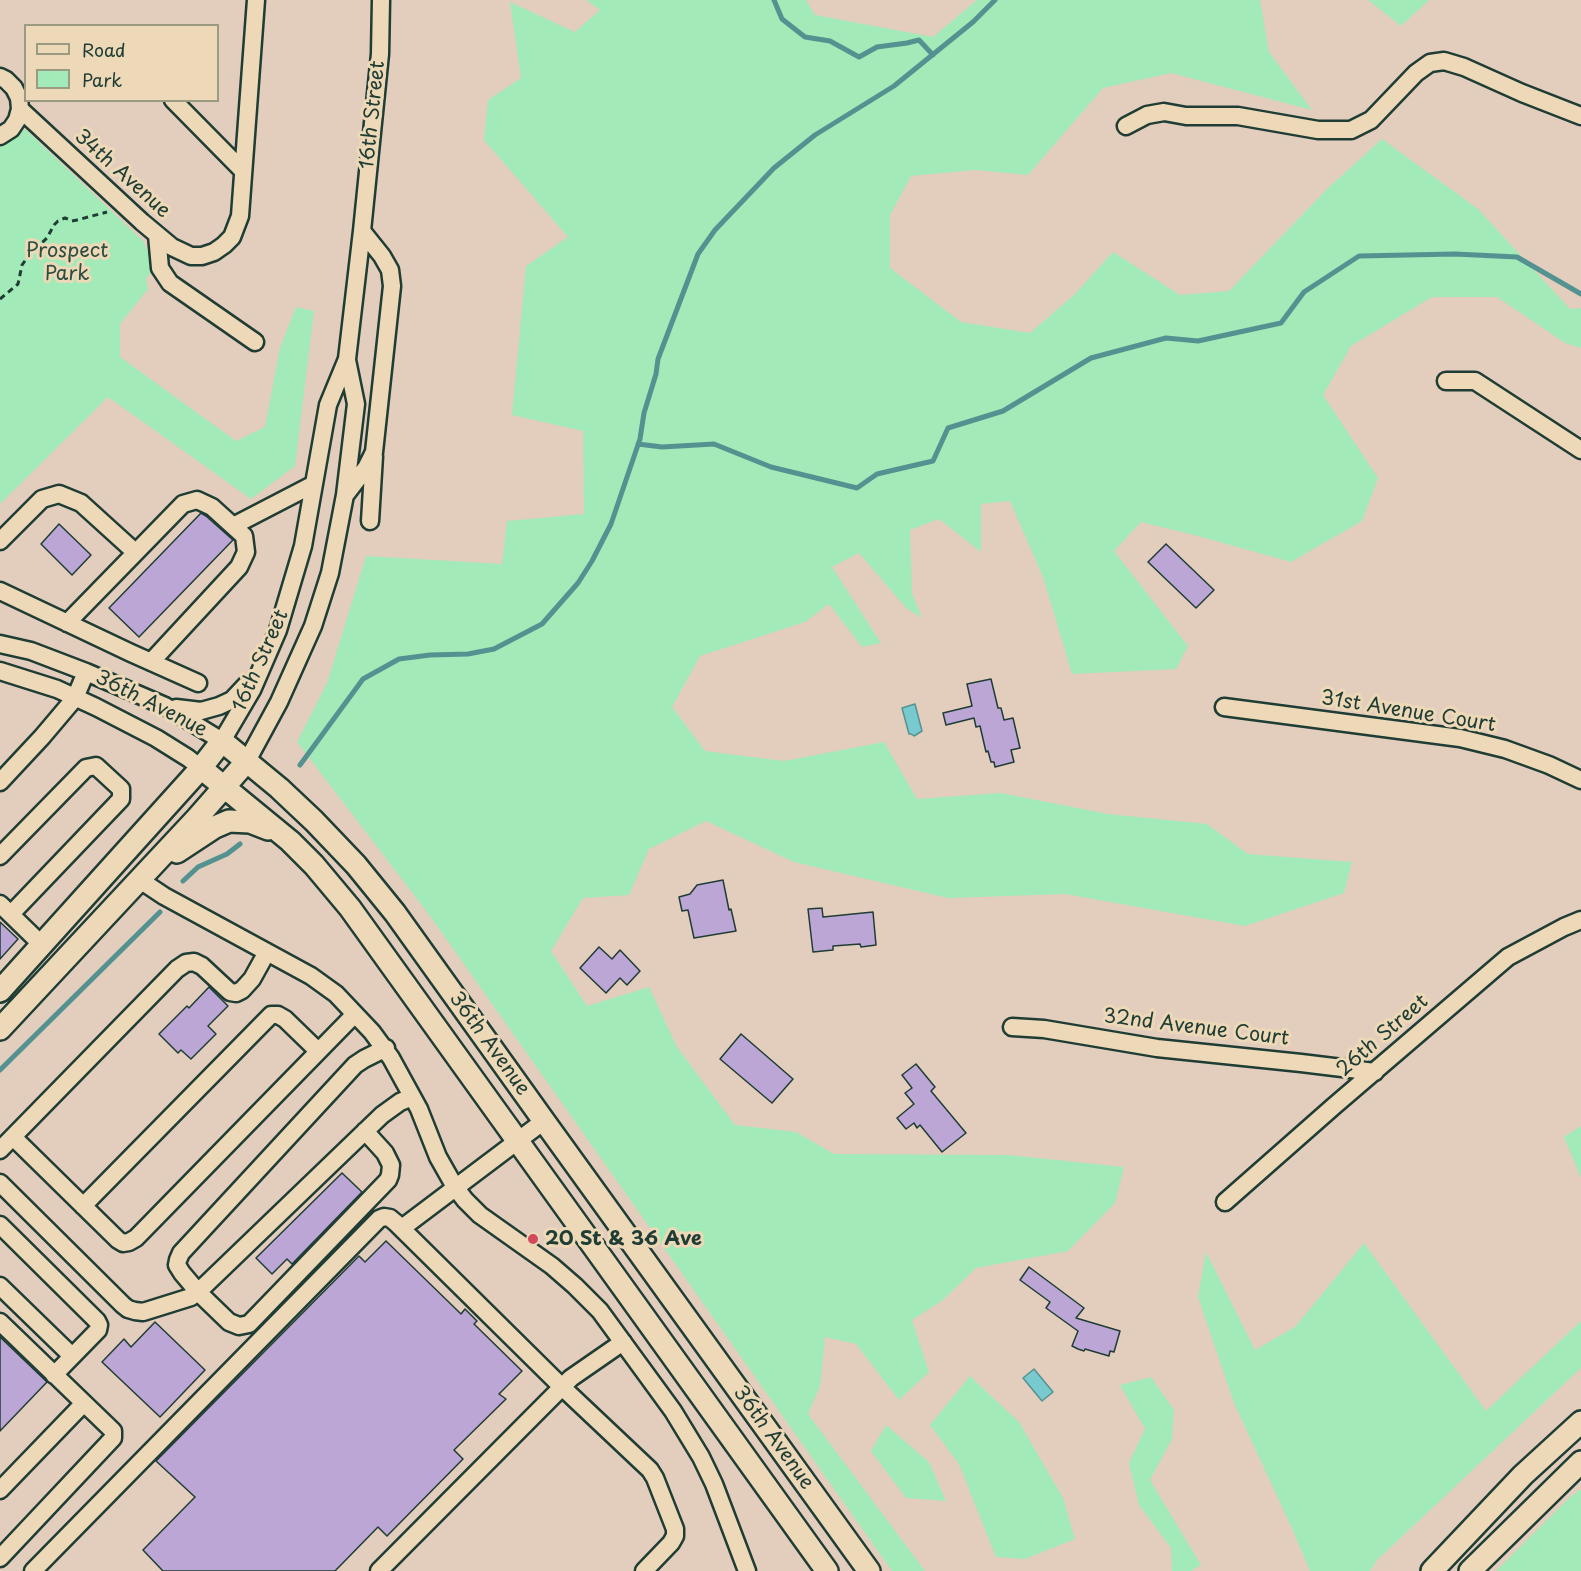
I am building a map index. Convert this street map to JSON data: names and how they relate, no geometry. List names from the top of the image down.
{
  "streets": {
    "main road": ["16th Street", "36th Avenue"],
    "street": [
      "34th Avenue",
      "31st Avenue Court",
      "32nd Avenue Court",
      "26th Street"
    ]
  },
  "crossings": [
    ["16th Street", "36th Avenue"],
    ["32nd Avenue Court", "26th Street"]
  ],
  "parks": ["Prospect Park"],
  "places": ["20 St & 36 Ave"],
  "legend": ["Road", "Park"]
}
